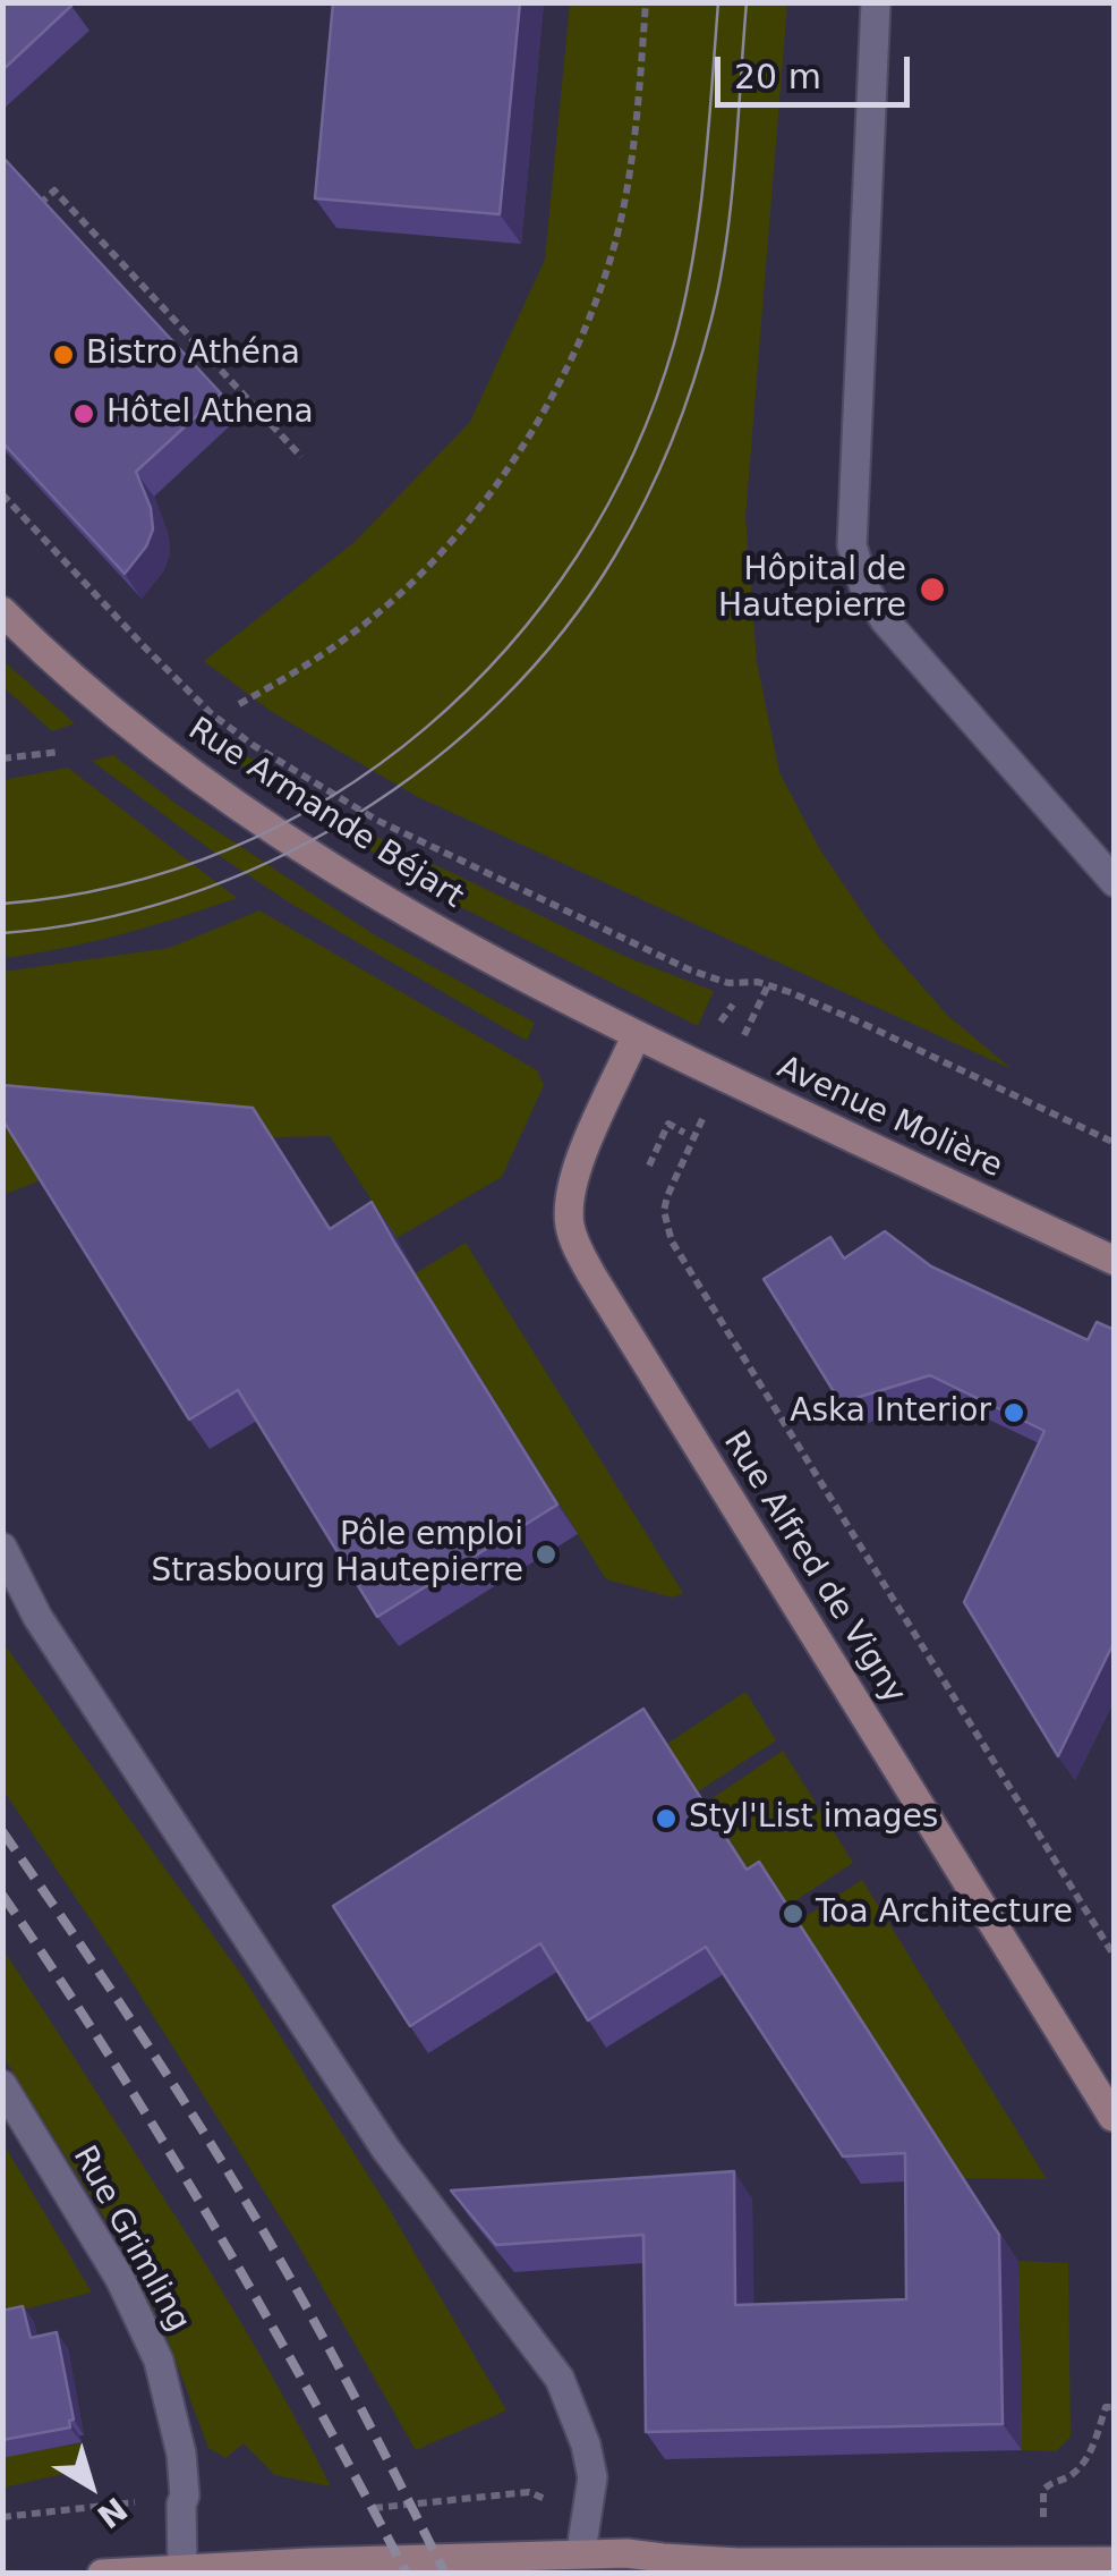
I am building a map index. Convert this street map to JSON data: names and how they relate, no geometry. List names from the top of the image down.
{
  "streets": {
    "street": [
      "Rue Armande Béjart",
      "Avenue Molière",
      "Rue Alfred de Vigny",
      "Rue Grimling"
    ]
  },
  "crossings": [
    ["Rue Armande Béjart", "Avenue Molière"],
    ["Rue Armande Béjart", "Rue Alfred de Vigny"],
    ["Avenue Molière", "Rue Alfred de Vigny"]
  ],
  "places": [
    "Bistro Athéna",
    "Hôtel Athena",
    "Hôpital de Hautepierre",
    "Aska Interior",
    "Pôle emploi Strasbourg Hautepierre",
    "Styl'List images",
    "Toa Architecture"
  ],
  "scale_bar": "20 m",
  "north": "bottom right"
}
